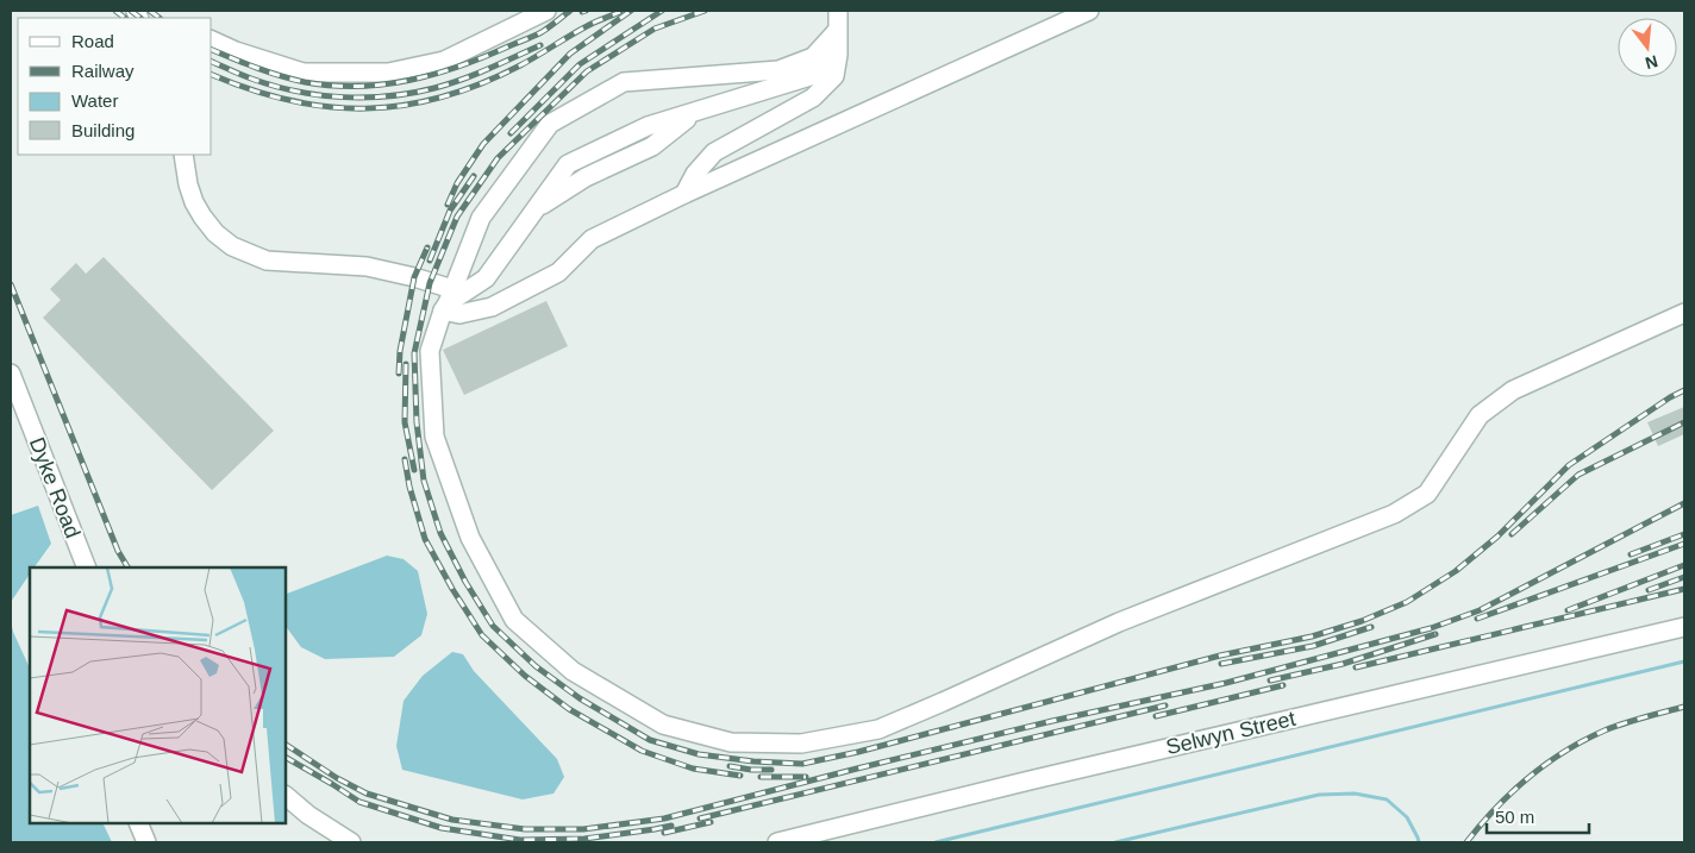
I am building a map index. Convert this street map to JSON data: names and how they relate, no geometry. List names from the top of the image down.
{
  "streets": {
    "street": ["Dyke Road", "Selwyn Street"]
  },
  "legend": [
    "Road",
    "Railway",
    "Water",
    "Building"
  ],
  "scale_bar": "50 m",
  "north": "bottom"
}
